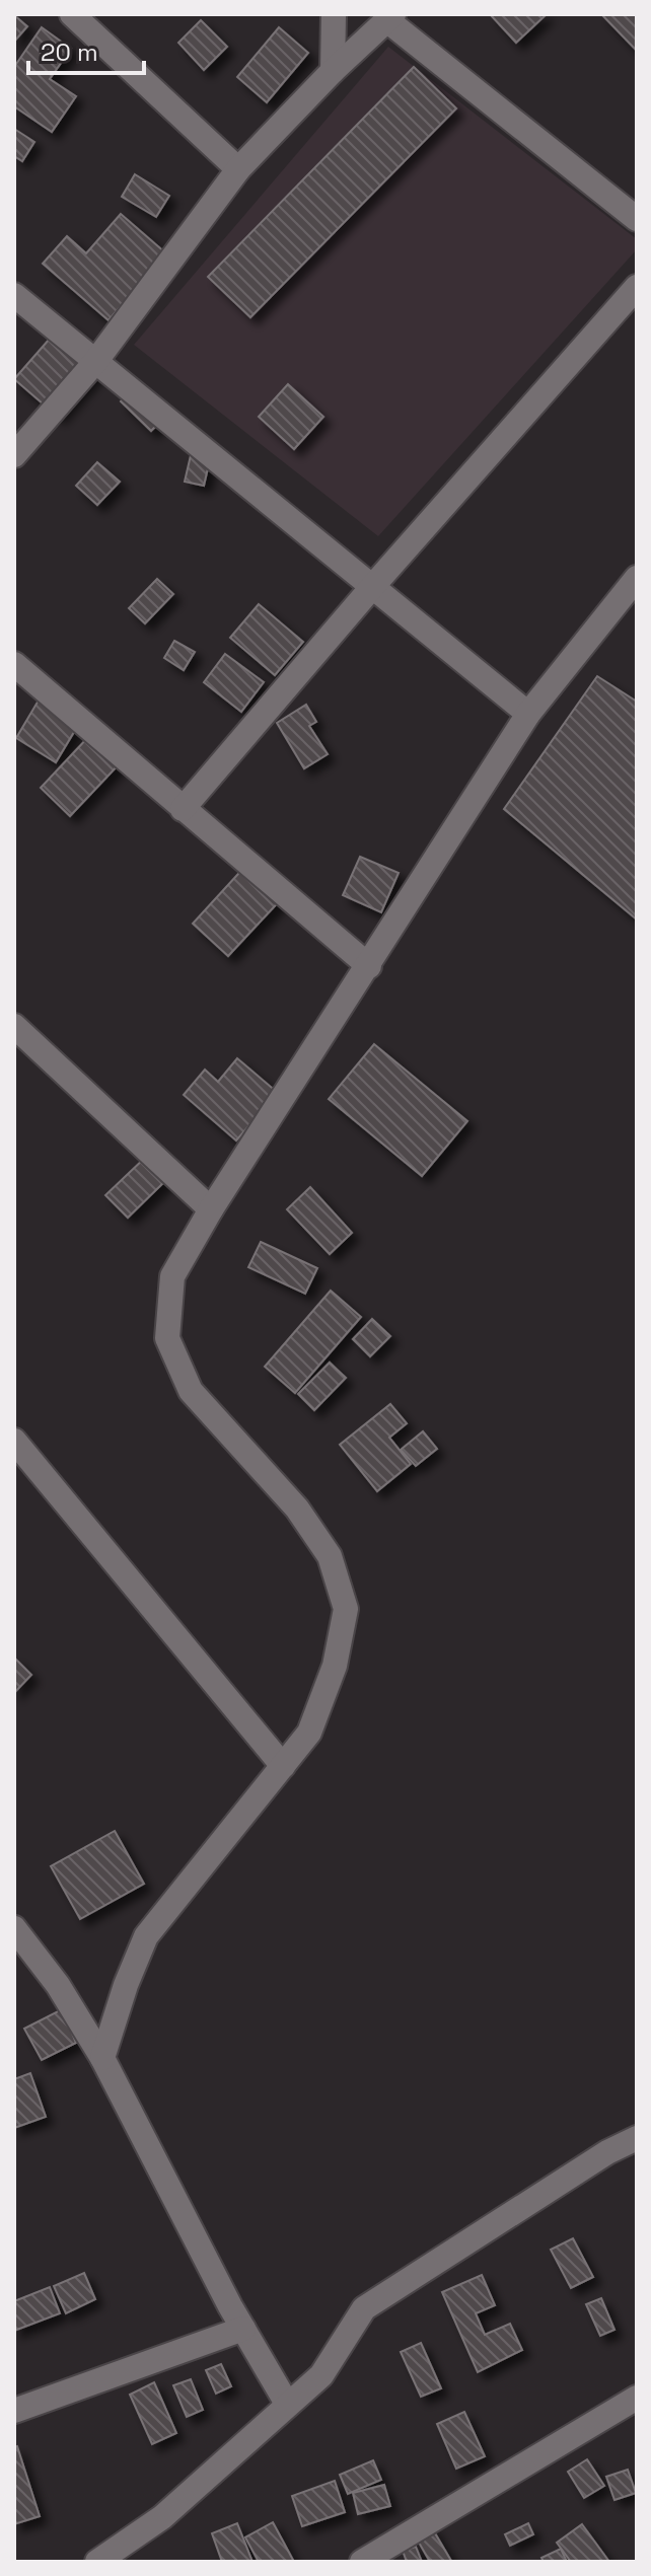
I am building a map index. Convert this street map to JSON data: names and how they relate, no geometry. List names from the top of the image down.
{
  "scale_bar": "20 m"
}
